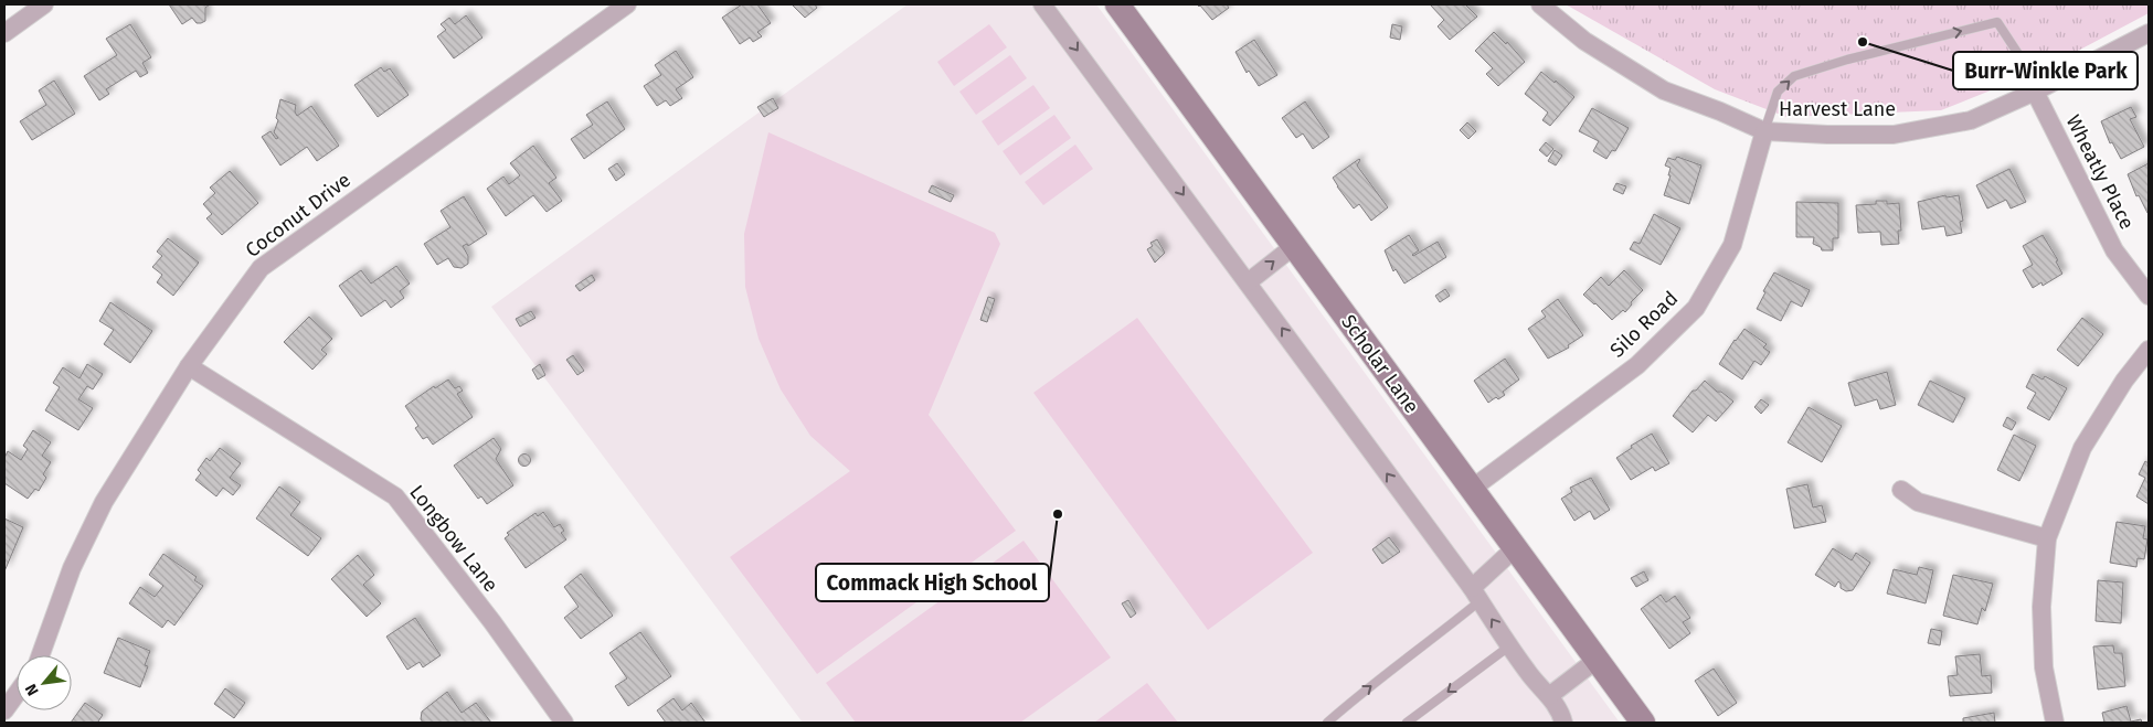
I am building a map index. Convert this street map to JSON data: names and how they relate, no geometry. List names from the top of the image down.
{
  "streets": {
    "street": [
      "Harvest Lane",
      "Wheatly Place",
      "Coconut Drive",
      "Silo Road",
      "Scholar Lane",
      "Longbow Lane"
    ]
  },
  "crossings": [
    ["Harvest Lane", "Wheatly Place"],
    ["Harvest Lane", "Silo Road"],
    ["Coconut Drive", "Longbow Lane"],
    ["Silo Road", "Scholar Lane"]
  ],
  "places": ["Burr-Winkle Park", "Commack High School"],
  "north": "bottom left"
}
